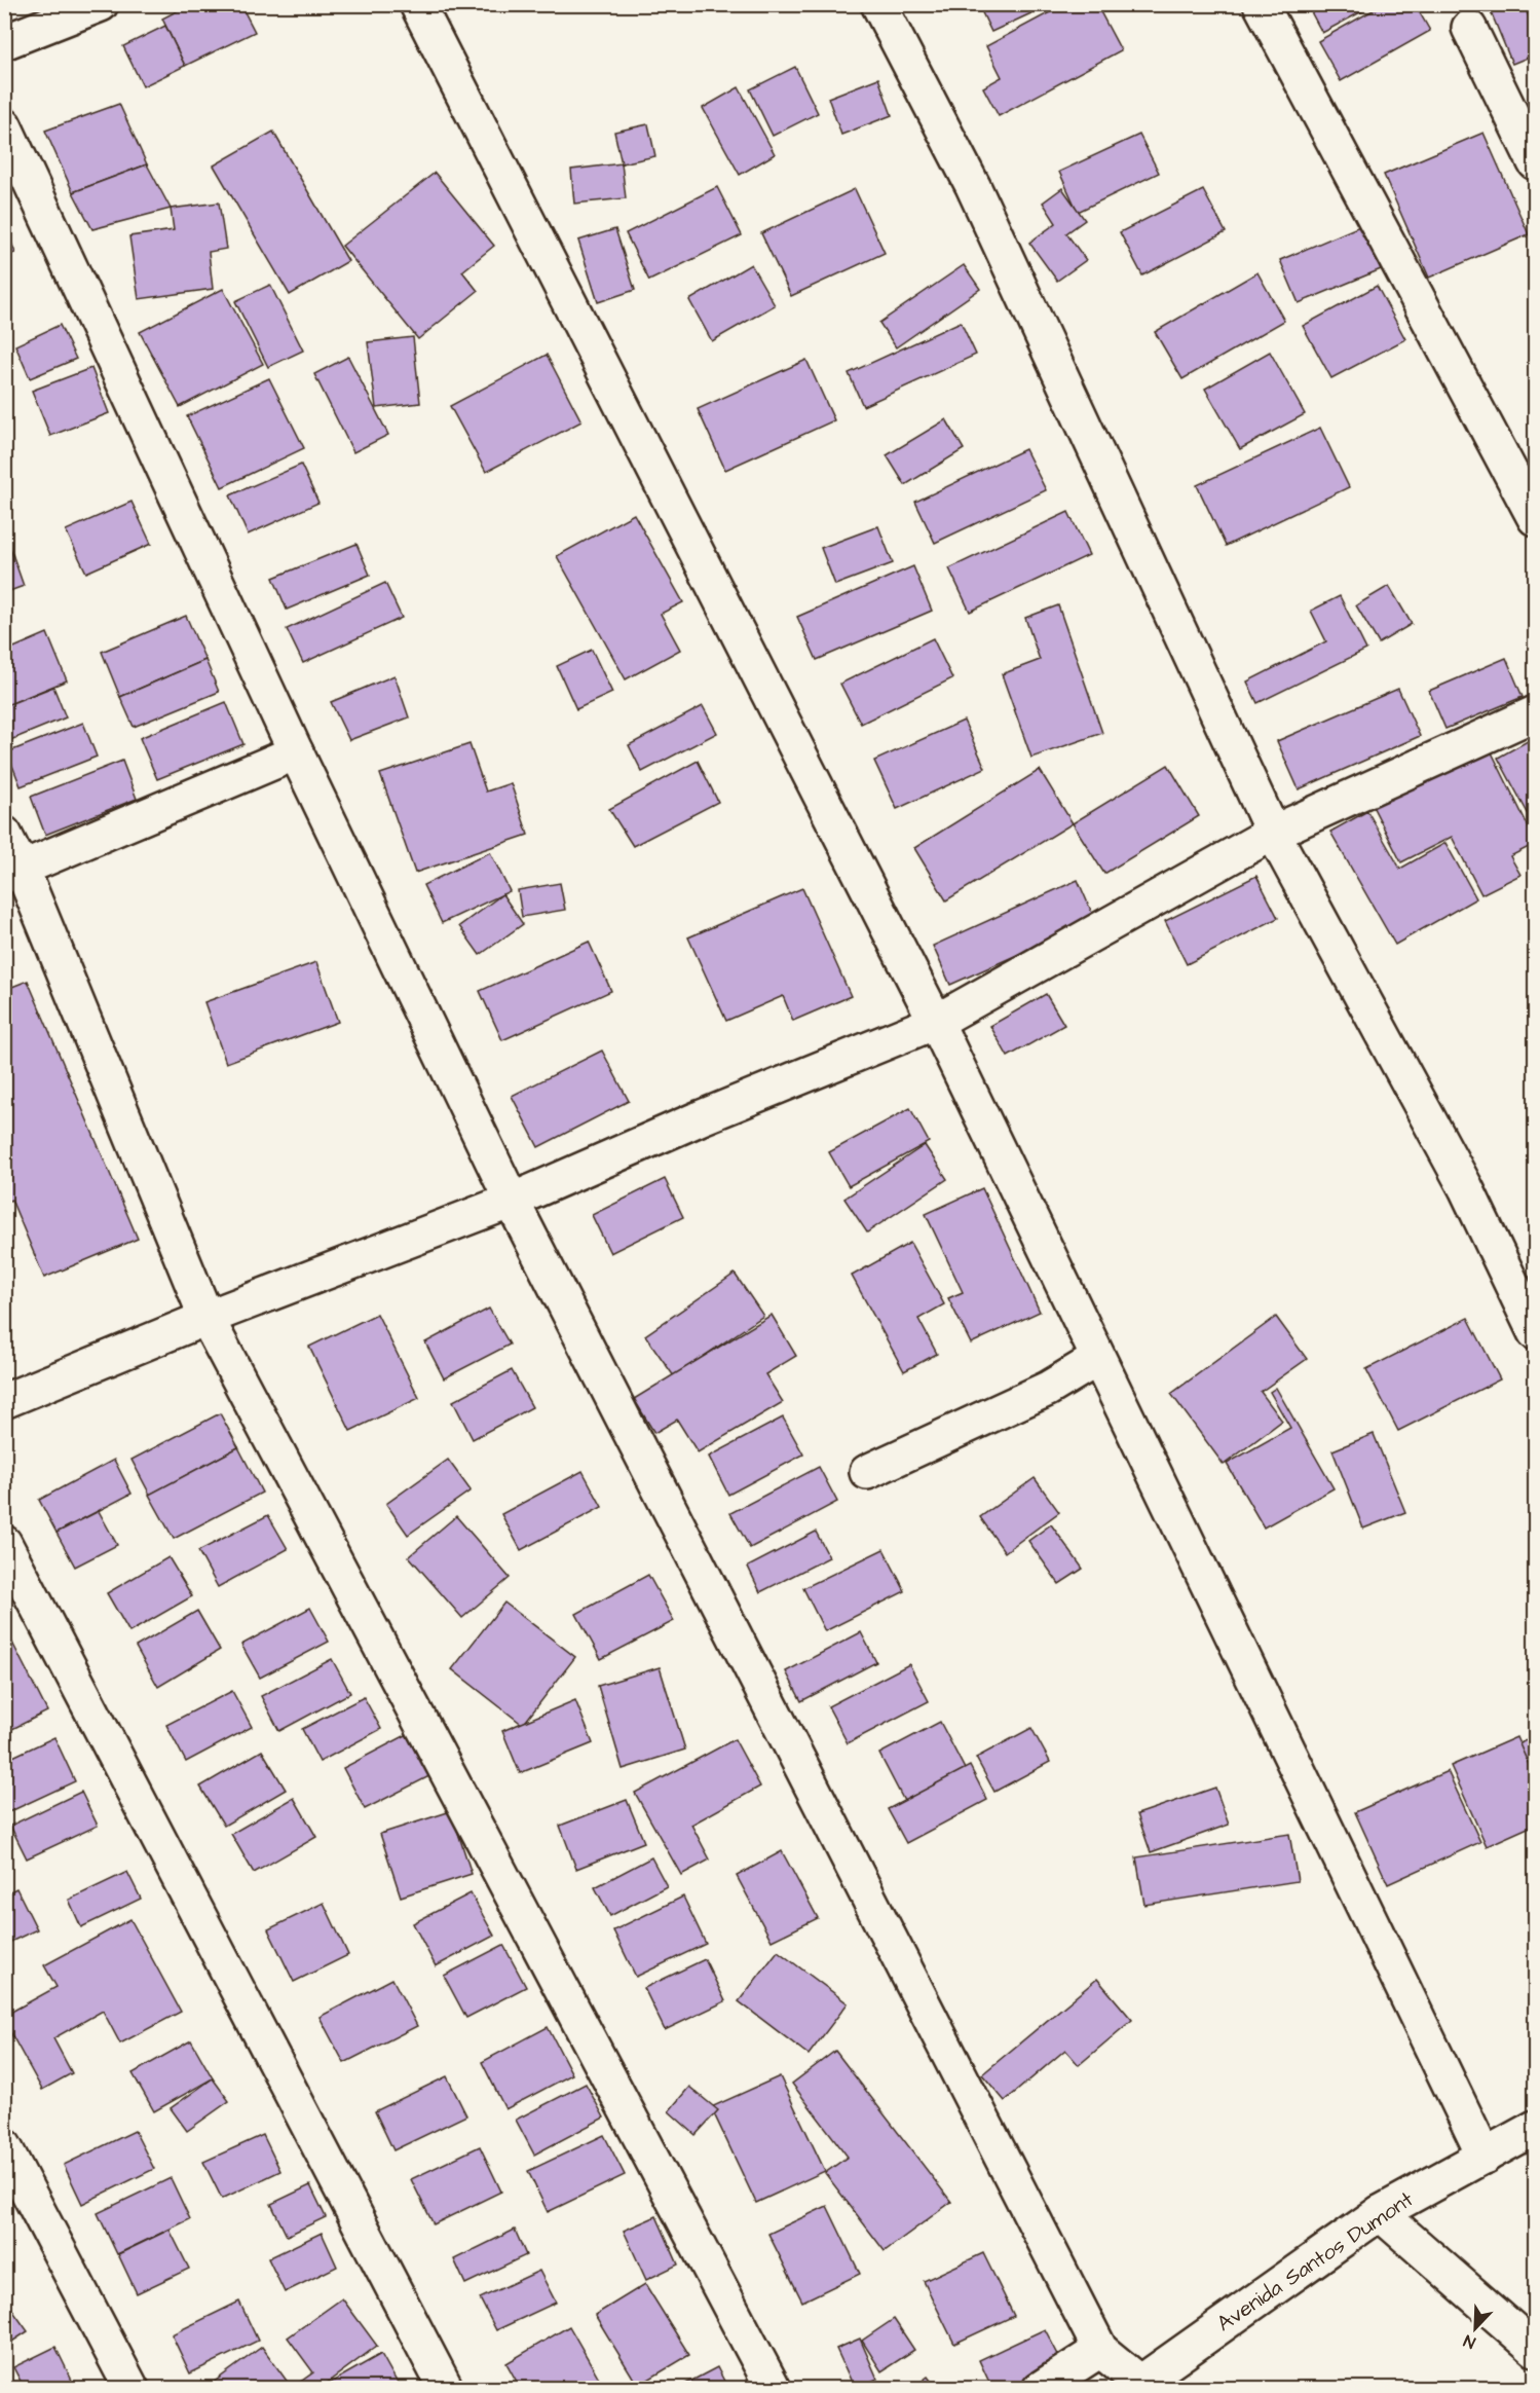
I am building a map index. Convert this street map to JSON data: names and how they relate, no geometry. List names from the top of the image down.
{
  "streets": {
    "street": ["Avenida Santos Dumont"]
  },
  "north": "bottom left"
}
